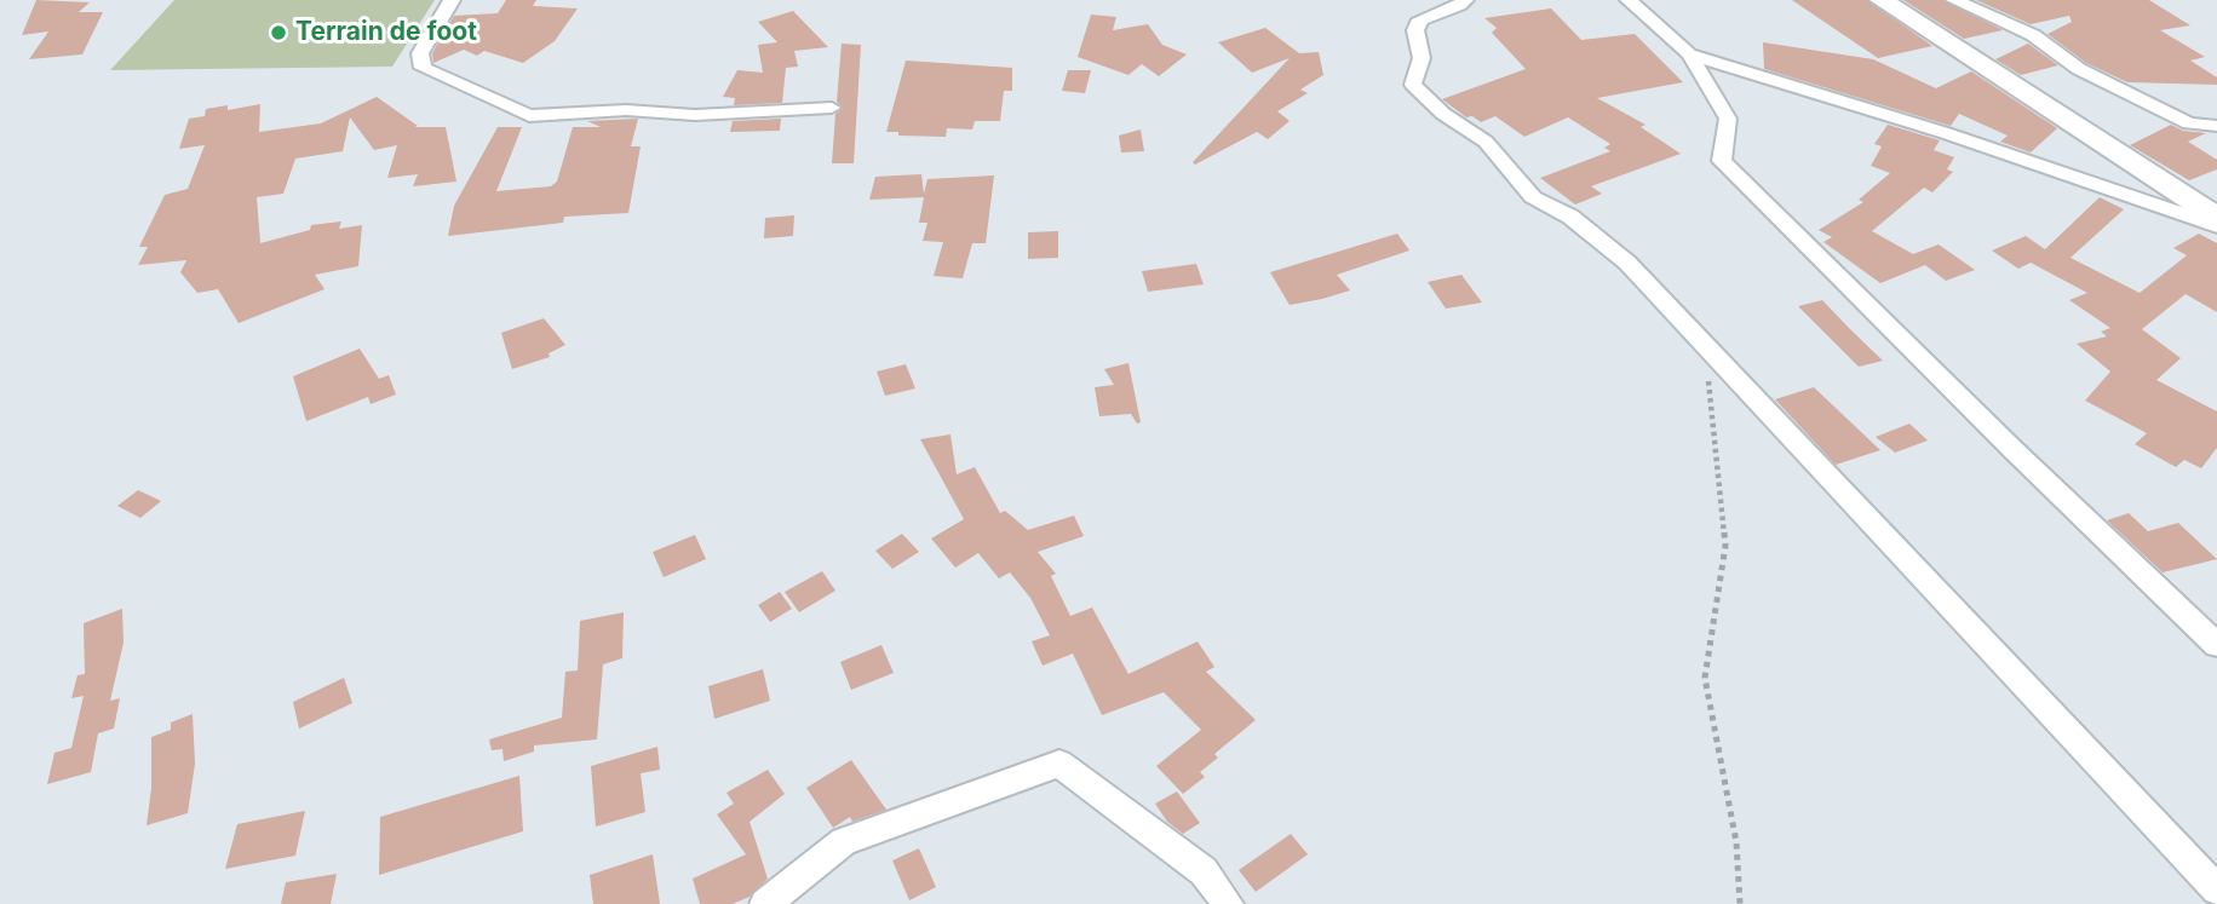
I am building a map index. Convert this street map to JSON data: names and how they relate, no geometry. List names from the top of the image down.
{
  "places": ["Terrain de foot"]
}
